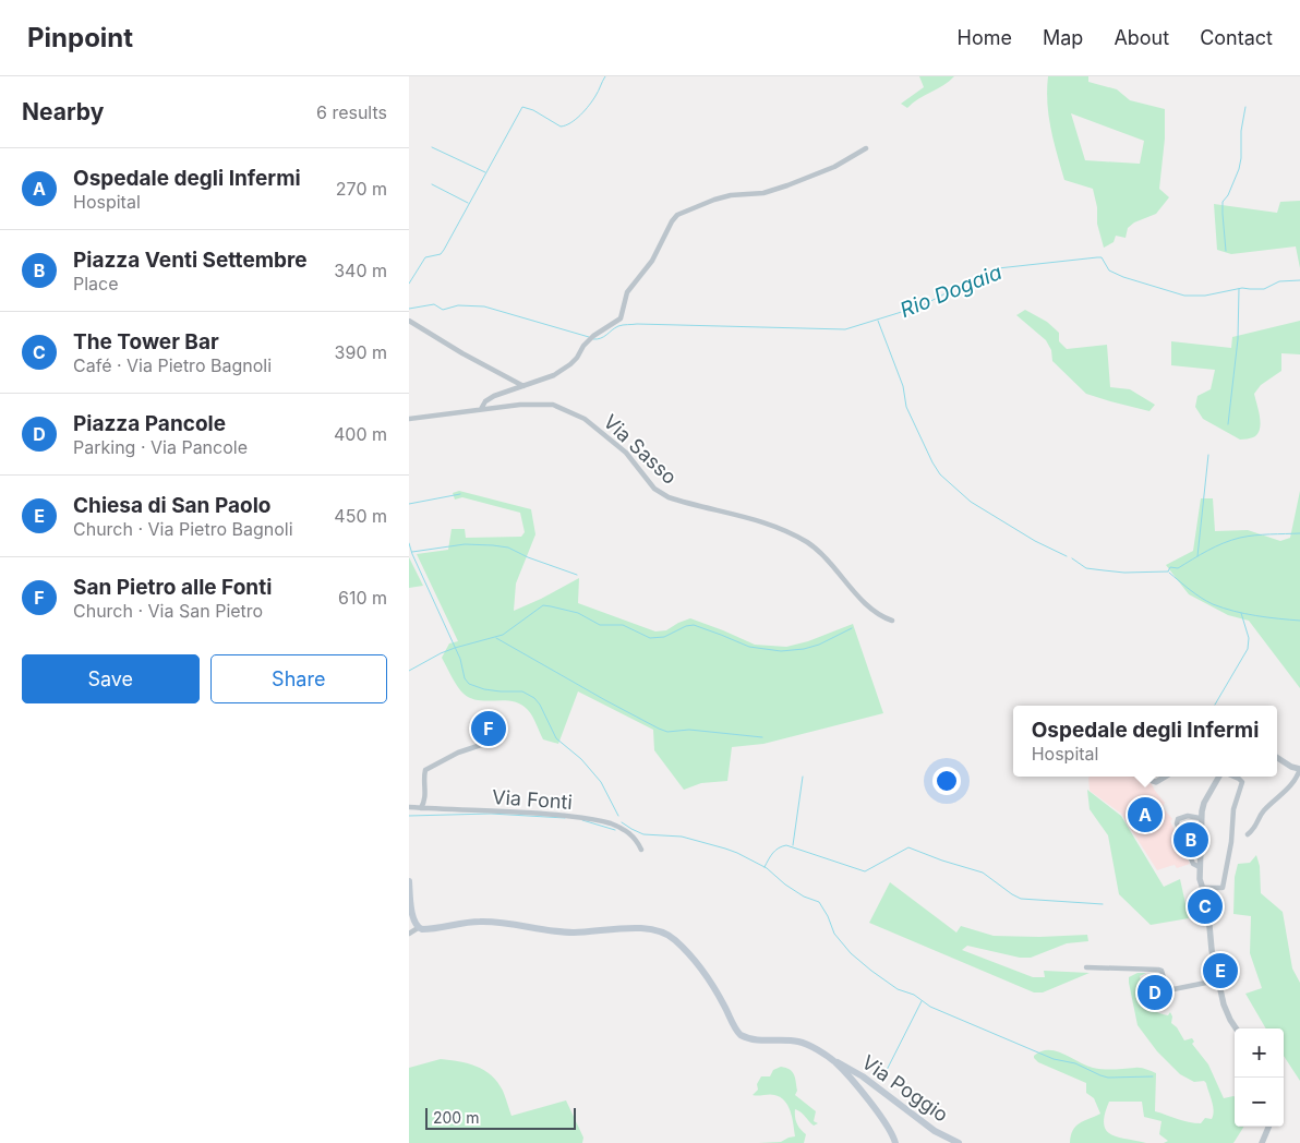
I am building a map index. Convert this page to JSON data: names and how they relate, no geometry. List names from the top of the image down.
{
  "streets": {
    "main road": ["Via Poggio"],
    "street": ["Via Sasso", "Via Fonti"]
  },
  "water": ["Rio Dogaia"],
  "scale_bar": "200 m",
  "page": {
    "header": "Pinpoint",
    "nav": [
      "Home",
      "Map",
      "About",
      "Contact"
    ],
    "heading": ["Nearby", "6 results"],
    "list": [
      {
        "mark": "A",
        "name": "Ospedale degli Infermi",
        "note": "Hospital",
        "value": "270 m"
      },
      {
        "mark": "B",
        "name": "Piazza Venti Settembre",
        "note": "Place",
        "value": "340 m"
      },
      {
        "mark": "C",
        "name": "The Tower Bar",
        "note": "Café · Via Pietro Bagnoli",
        "value": "390 m"
      },
      {
        "mark": "D",
        "name": "Piazza Pancole",
        "note": "Parking · Via Pancole",
        "value": "400 m"
      },
      {
        "mark": "E",
        "name": "Chiesa di San Paolo",
        "note": "Church · Via Pietro Bagnoli",
        "value": "450 m"
      },
      {
        "mark": "F",
        "name": "San Pietro alle Fonti",
        "note": "Church · Via San Pietro",
        "value": "610 m"
      }
    ],
    "buttons": ["Save", "Share"],
    "popup": ["Ospedale degli Infermi", "Hospital"],
    "pins": [
      "F",
      "A",
      "B",
      "C",
      "E",
      "D"
    ],
    "map_buttons": ["+", "−"],
    "scale": "200 m"
  }
}
